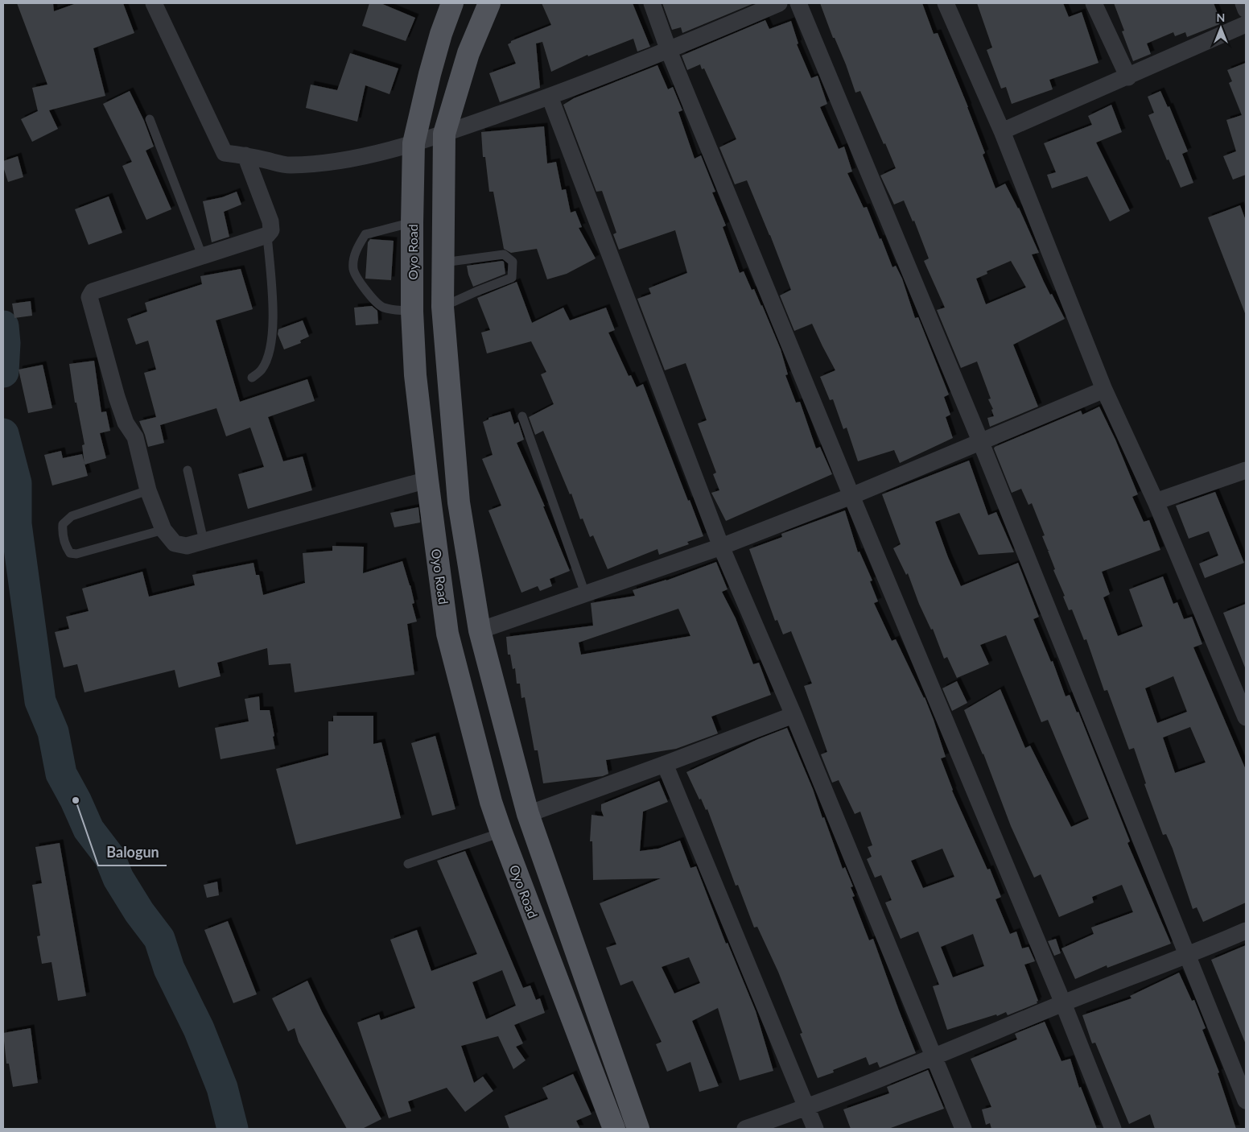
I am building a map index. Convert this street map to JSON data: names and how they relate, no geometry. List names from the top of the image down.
{
  "streets": {
    "main road": ["Oyo Road"]
  },
  "places": ["Balogun"],
  "north": "top"
}
